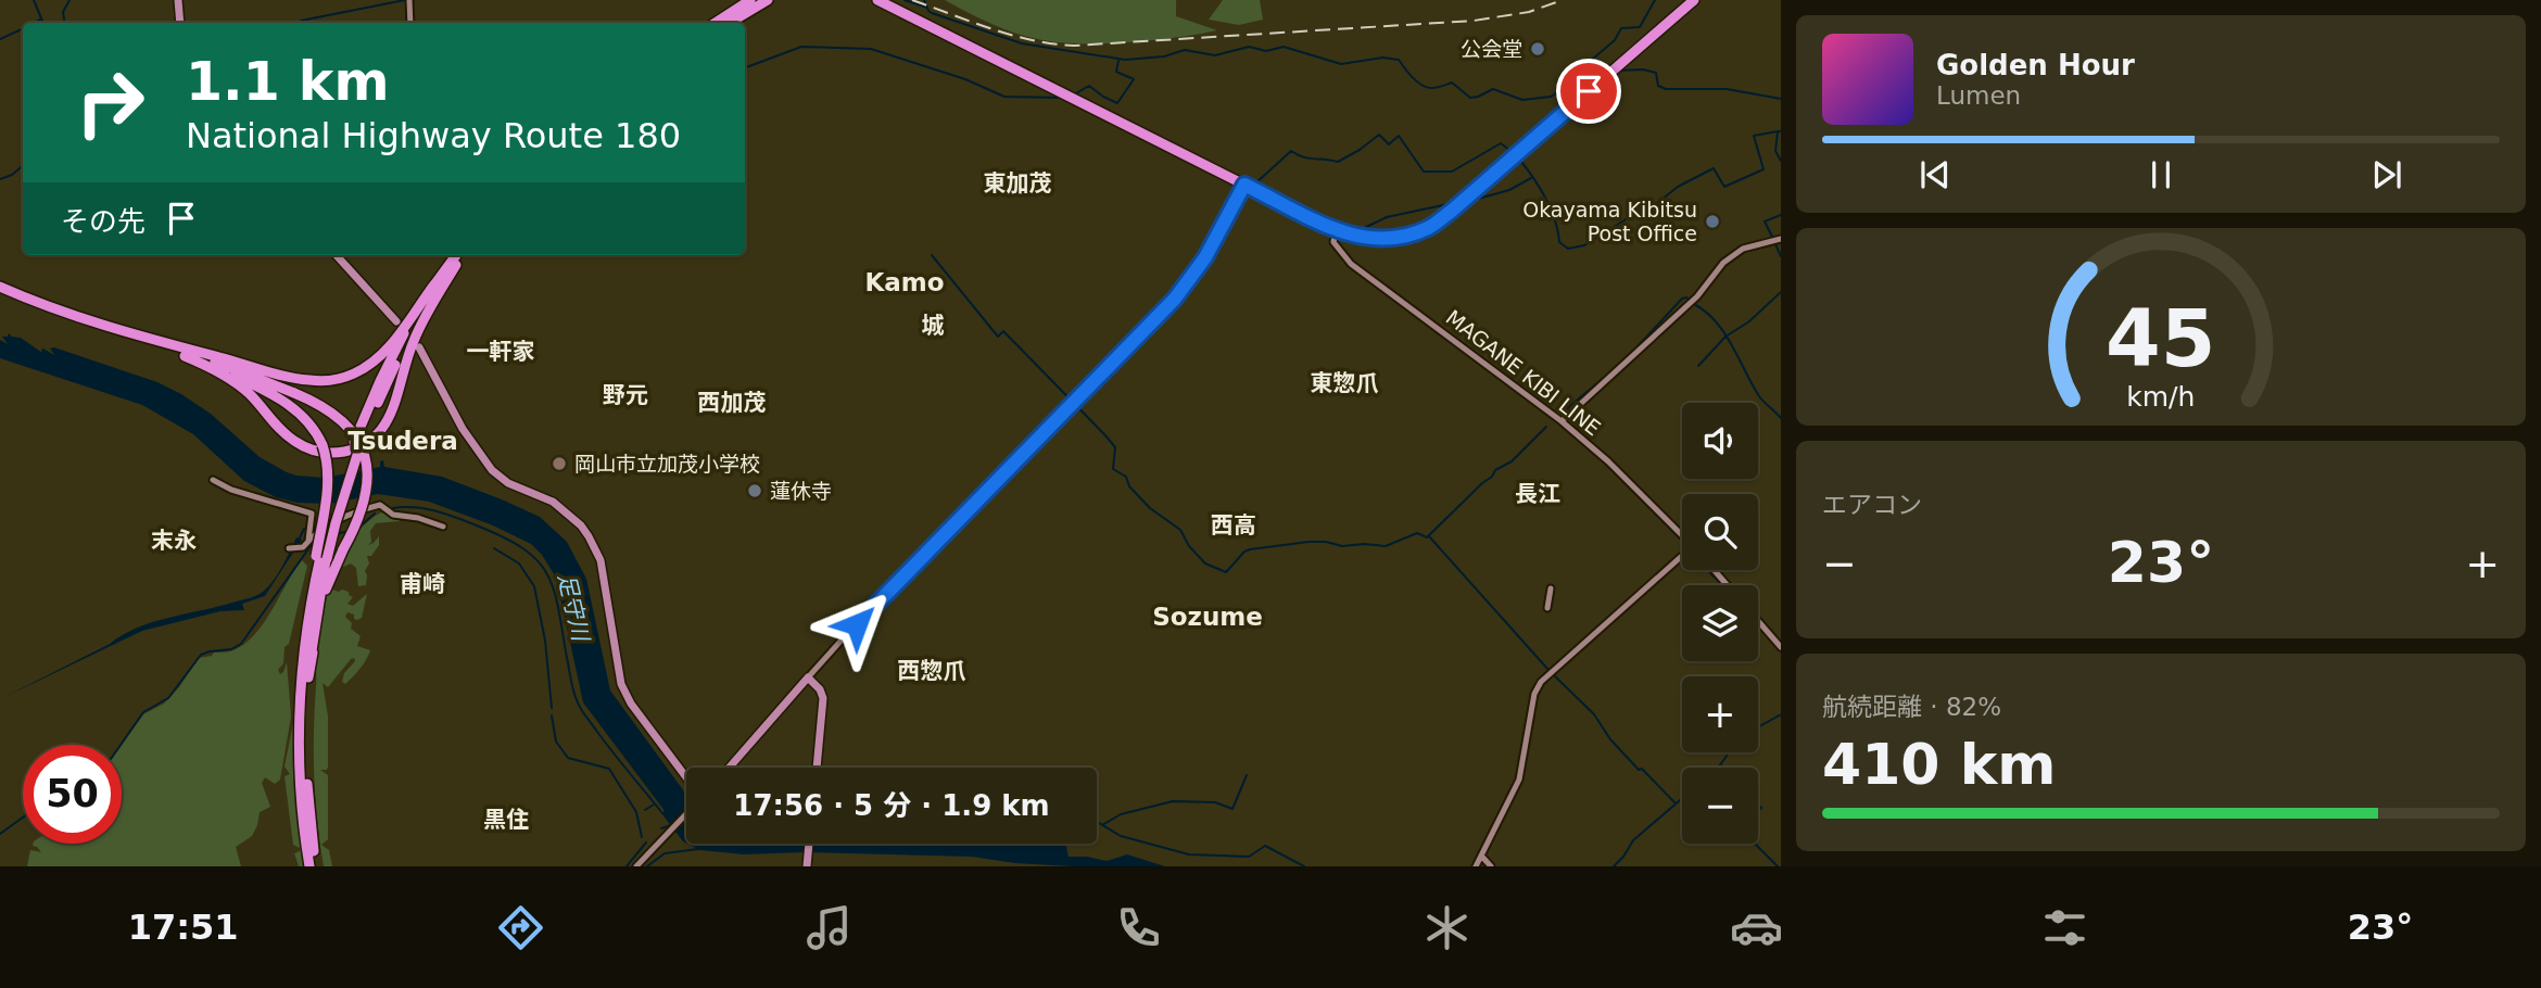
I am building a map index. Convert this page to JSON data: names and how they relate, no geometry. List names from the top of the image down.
{
  "streets": {
    "main road": ["MAGANE KIBI LINE"]
  },
  "districts": [
    "東加茂",
    "Kamo",
    "城",
    "一軒家",
    "東惣爪",
    "野元",
    "西加茂",
    "Tsudera",
    "長江",
    "西高",
    "末永",
    "甫崎",
    "Sozume",
    "西惣爪",
    "黒住"
  ],
  "water": ["足守川"],
  "places": [
    "公会堂",
    "Okayama Kibitsu Post Office",
    "岡山市立加茂小学校",
    "蓮休寺"
  ],
  "page": {
    "turn": ["1.1 km", "National Highway Route 180"],
    "song": ["Golden Hour", "Lumen"],
    "then": "その先",
    "map_buttons": ["+", "−"],
    "tile": [
      "エアコン",
      ["航続距離 · 82%", "410 km"]
    ],
    "heat": ["−", "23°", "+"],
    "limit": "50",
    "trip": "17:56 · 5 分 · 1.9 km",
    "tabs": ["17:51", "23°"],
    "gauge": ["45", "km/h"]
  }
}
